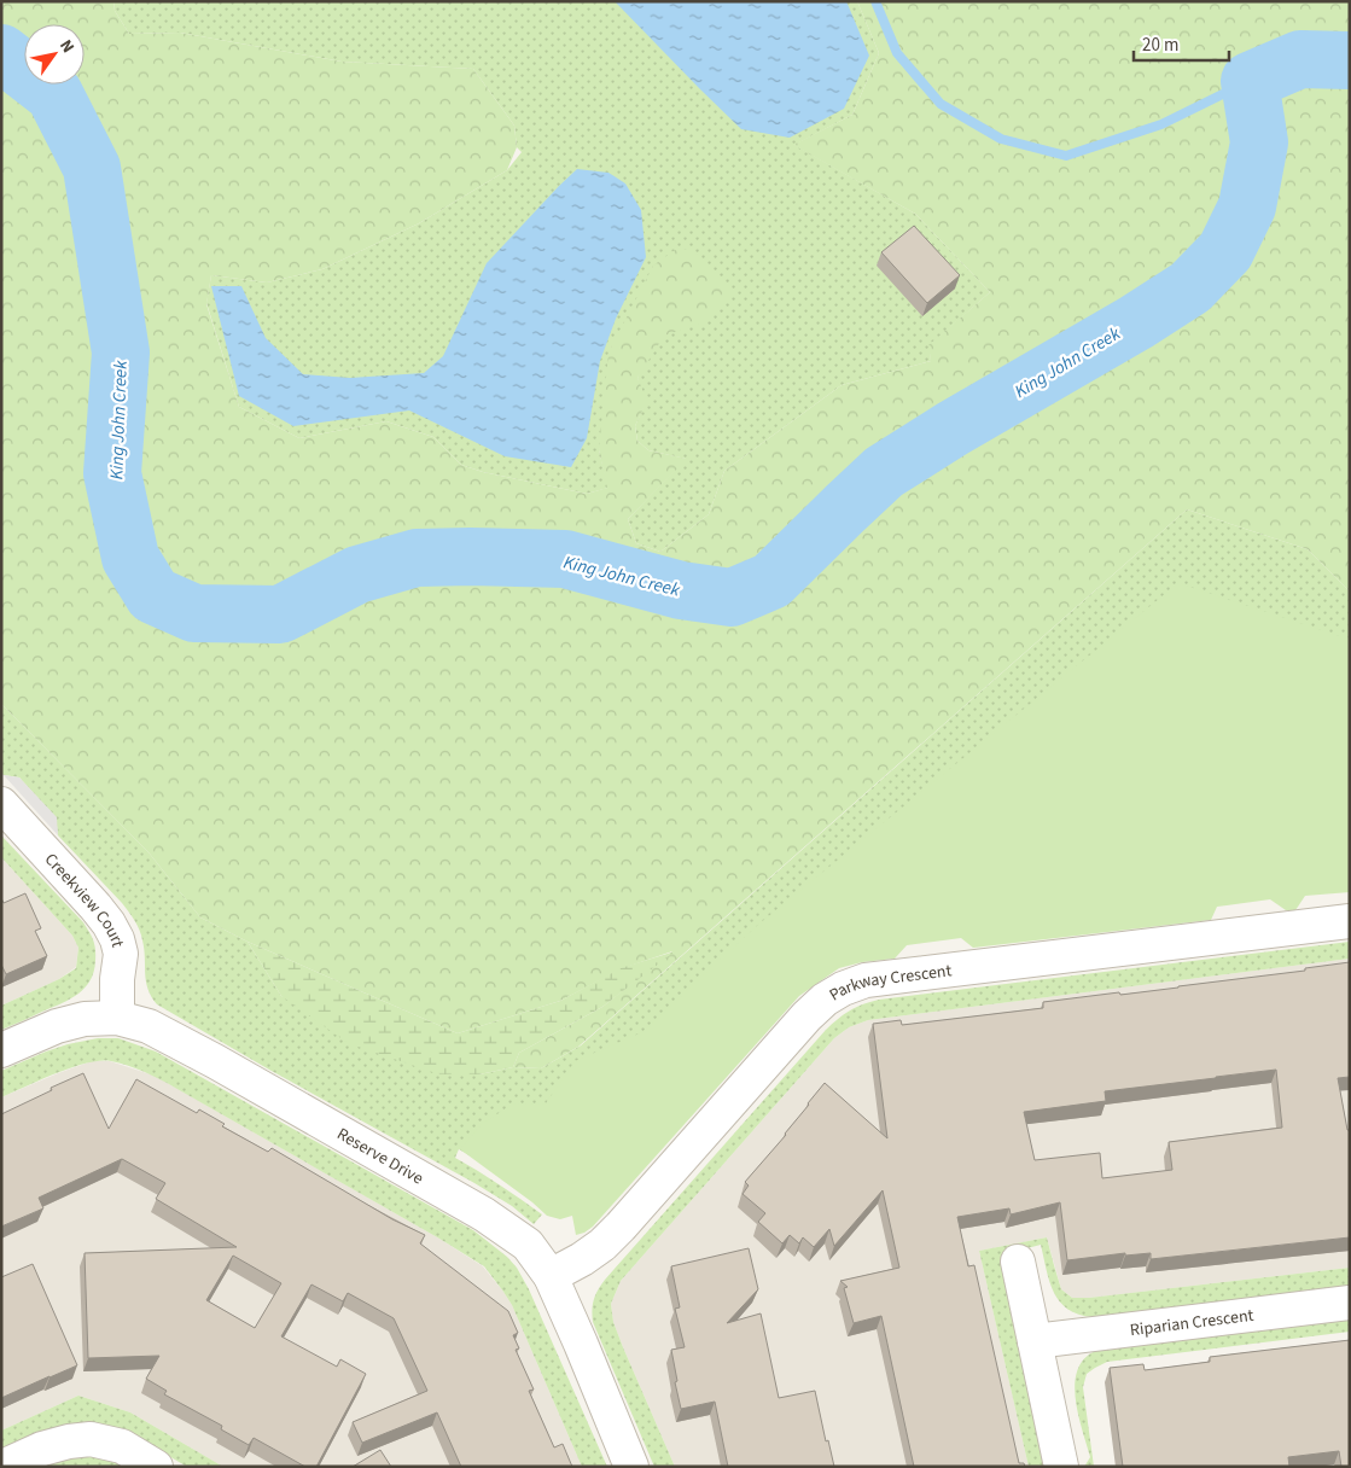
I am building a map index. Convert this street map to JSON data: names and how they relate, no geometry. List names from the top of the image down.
{
  "streets": {
    "street": [
      "Creekview Court",
      "Parkway Crescent",
      "Reserve Drive",
      "Riparian Crescent"
    ]
  },
  "crossings": [
    ["Creekview Court", "Reserve Drive"],
    ["Parkway Crescent", "Reserve Drive"]
  ],
  "water": ["King John Creek"],
  "scale_bar": "20 m",
  "north": "top right"
}
